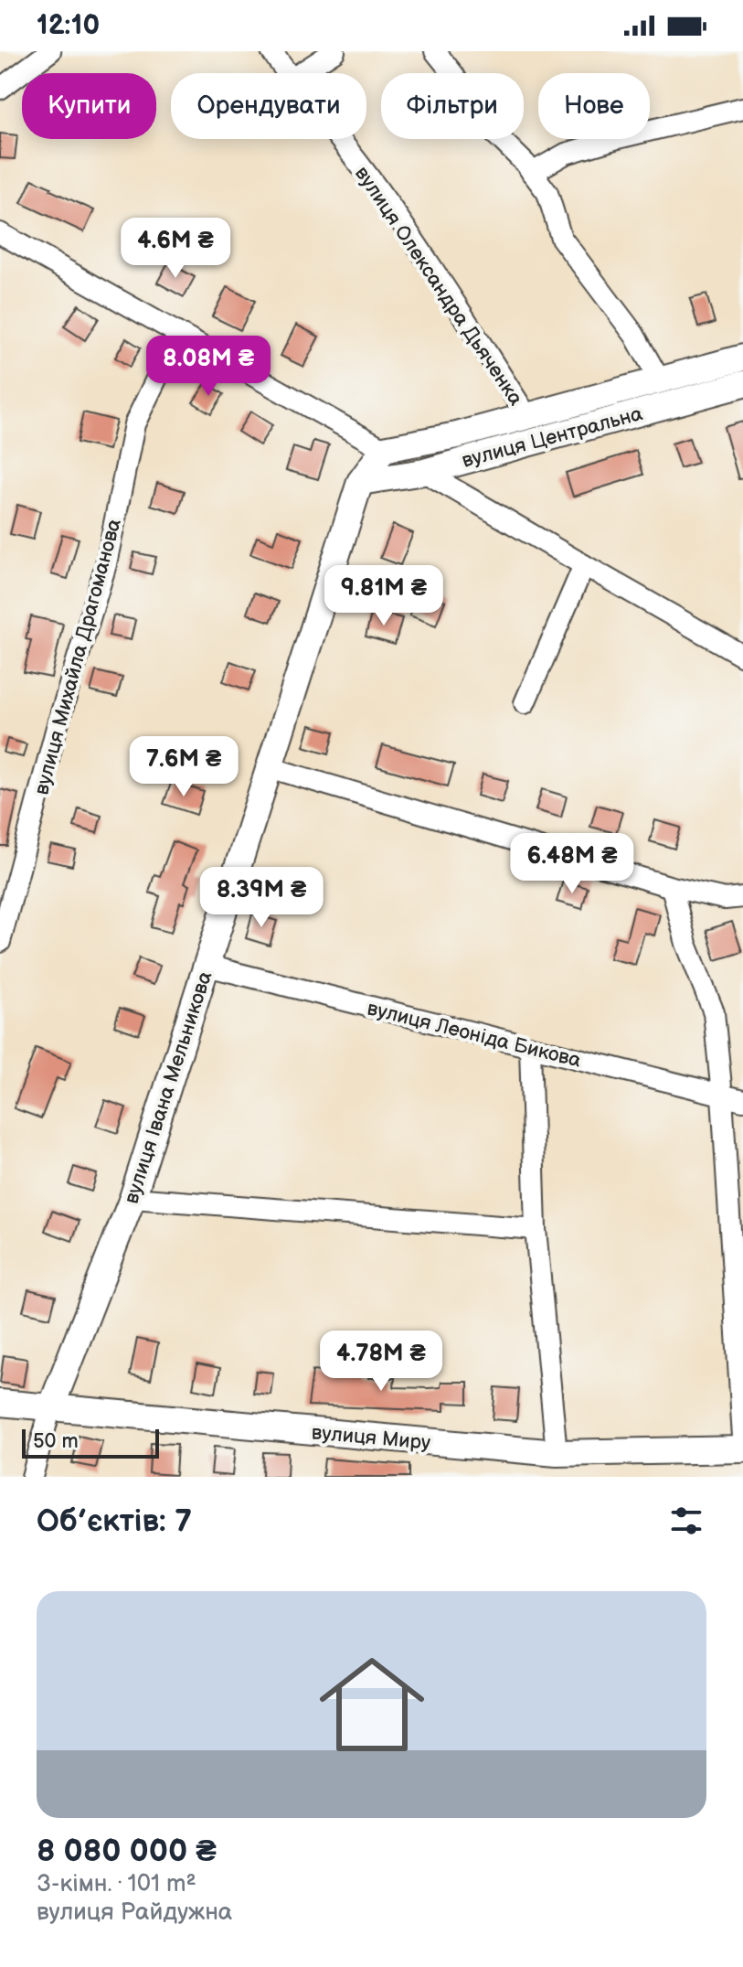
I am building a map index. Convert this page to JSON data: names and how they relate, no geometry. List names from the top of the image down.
{
  "streets": {
    "street": [
      "вулиця Олександра Дьяченка",
      "вулиця Центральна",
      "вулиця Михайла Драгоманова",
      "вулиця Леоніда Бикова",
      "вулиця Івана Мельникова",
      "вулиця Миру"
    ]
  },
  "crossings": [
    ["вулиця Олександра Дьяченка", "вулиця Центральна"],
    ["вулиця Центральна", "вулиця Івана Мельникова"],
    ["вулиця Леоніда Бикова", "вулиця Івана Мельникова"],
    ["вулиця Івана Мельникова", "вулиця Миру"]
  ],
  "scale_bar": "50 m",
  "page": {
    "status": "12:10",
    "chip": [
      "Купити",
      "Орендувати",
      "Фільтри",
      "Нове"
    ],
    "price": [
      "4.6M ₴",
      "8.08M ₴",
      "9.81M ₴",
      "7.6M ₴",
      "6.48M ₴",
      "8.39M ₴",
      "4.78M ₴"
    ],
    "scale": "50 m",
    "heading": "Об’єктів: 7",
    "list": [
      {
        "name": "8 080 000 ₴",
        "note": "3-кімн. · 101 m² · вулиця Райдужна"
      }
    ]
  }
}
